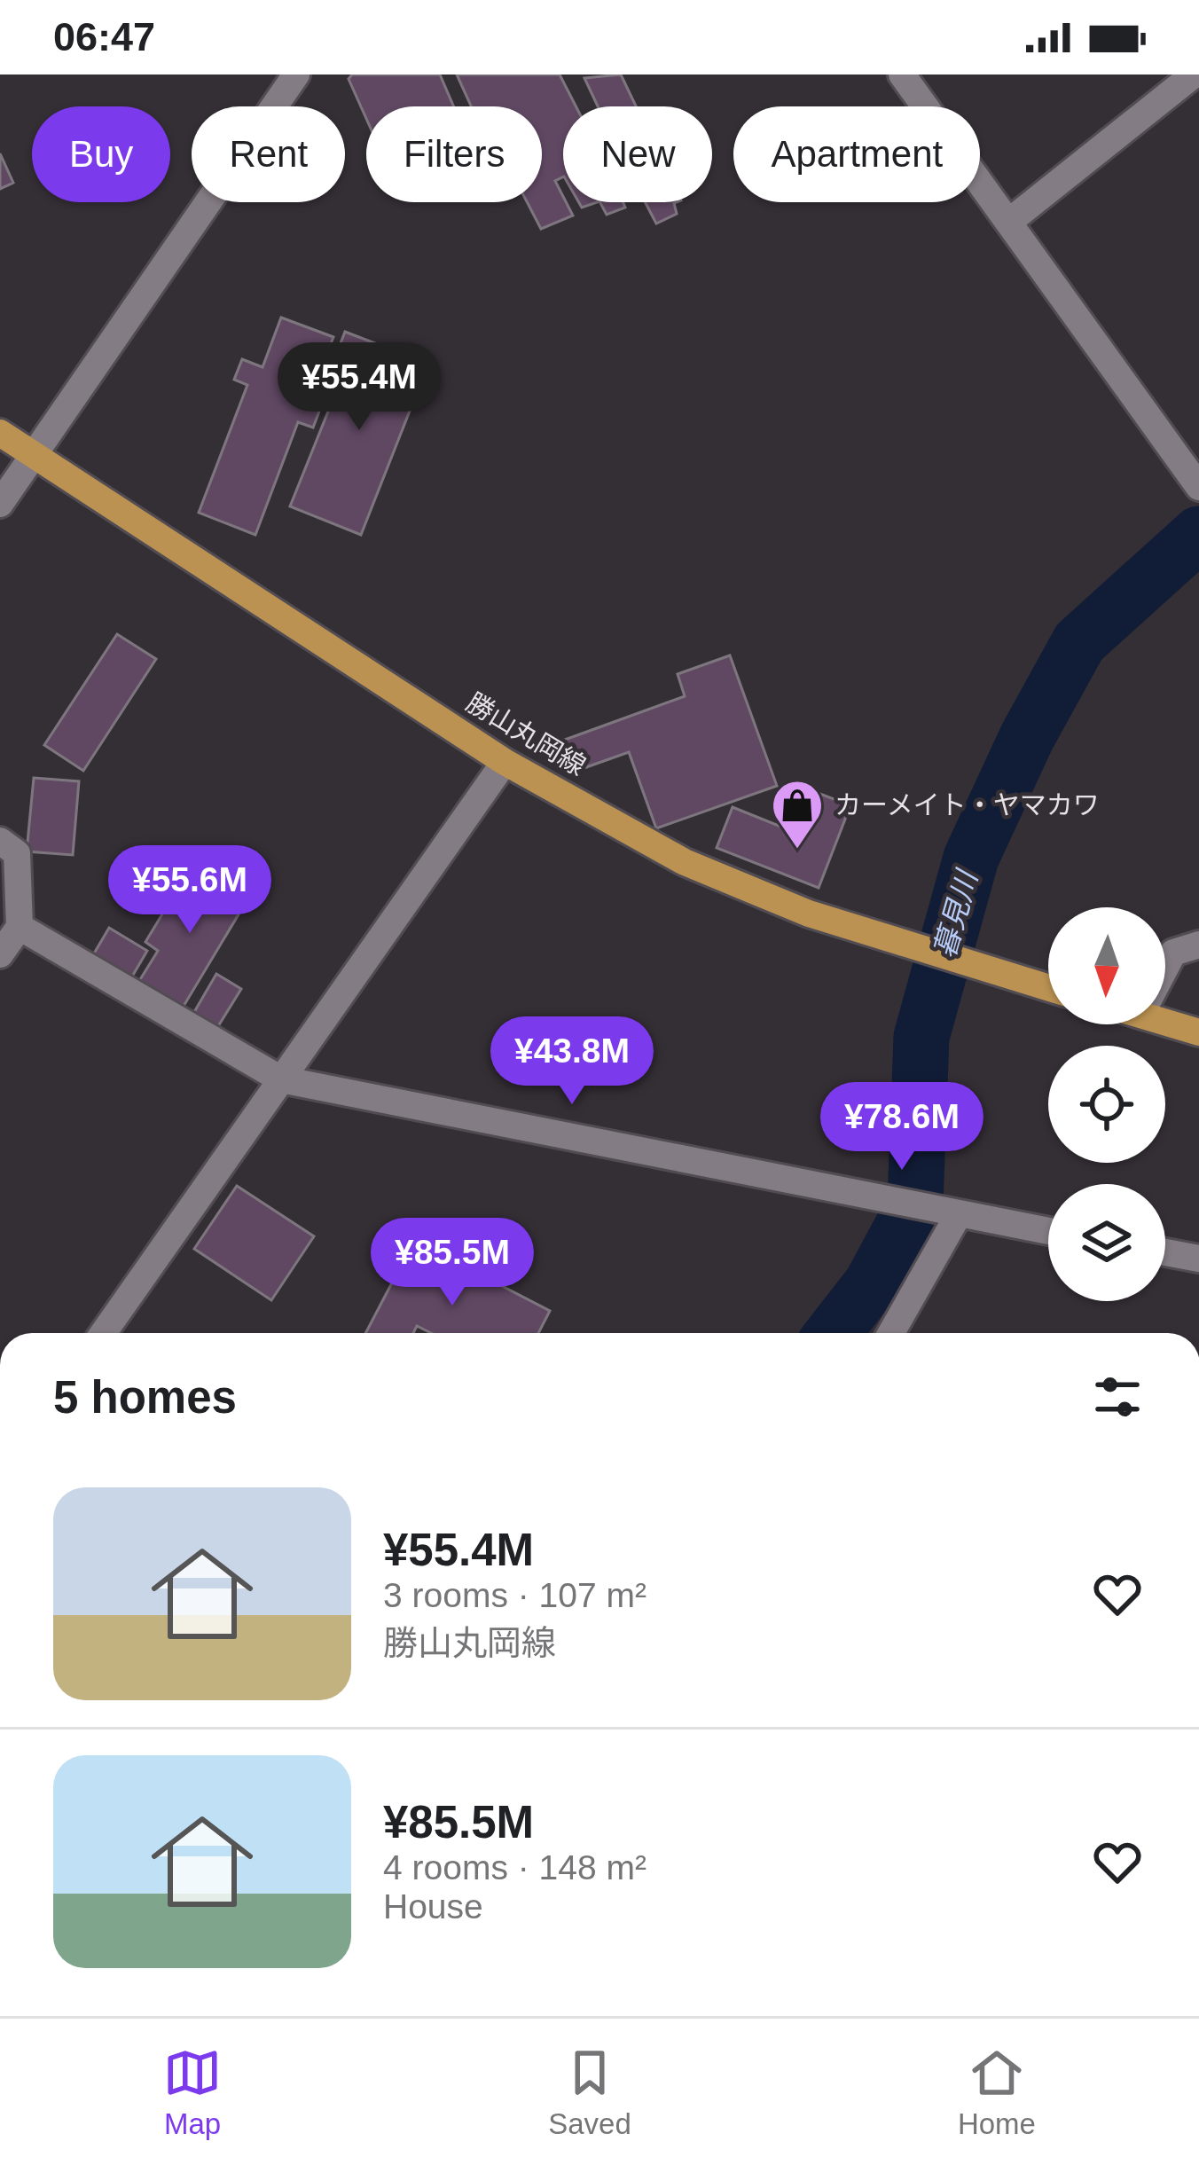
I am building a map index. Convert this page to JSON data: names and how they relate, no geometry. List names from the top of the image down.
{
  "streets": {
    "main road": ["勝山丸岡線"]
  },
  "water": ["暮見川"],
  "places": {
    "shop": ["カーメイト・ヤマカワ"]
  },
  "north": "bottom",
  "page": {
    "status": "06:47",
    "chip": [
      "Buy",
      "Rent",
      "Filters",
      "New",
      "Apartment"
    ],
    "price": [
      "¥55.4M",
      "¥55.6M",
      "¥43.8M",
      "¥78.6M",
      "¥85.5M"
    ],
    "heading": "5 homes",
    "list": [
      {
        "name": "¥55.4M",
        "note": "3 rooms · 107 m² · 勝山丸岡線"
      },
      {
        "name": "¥85.5M",
        "note": "4 rooms · 148 m² · House"
      }
    ],
    "tabs": ["Map", "Saved", "Home"]
  }
}
